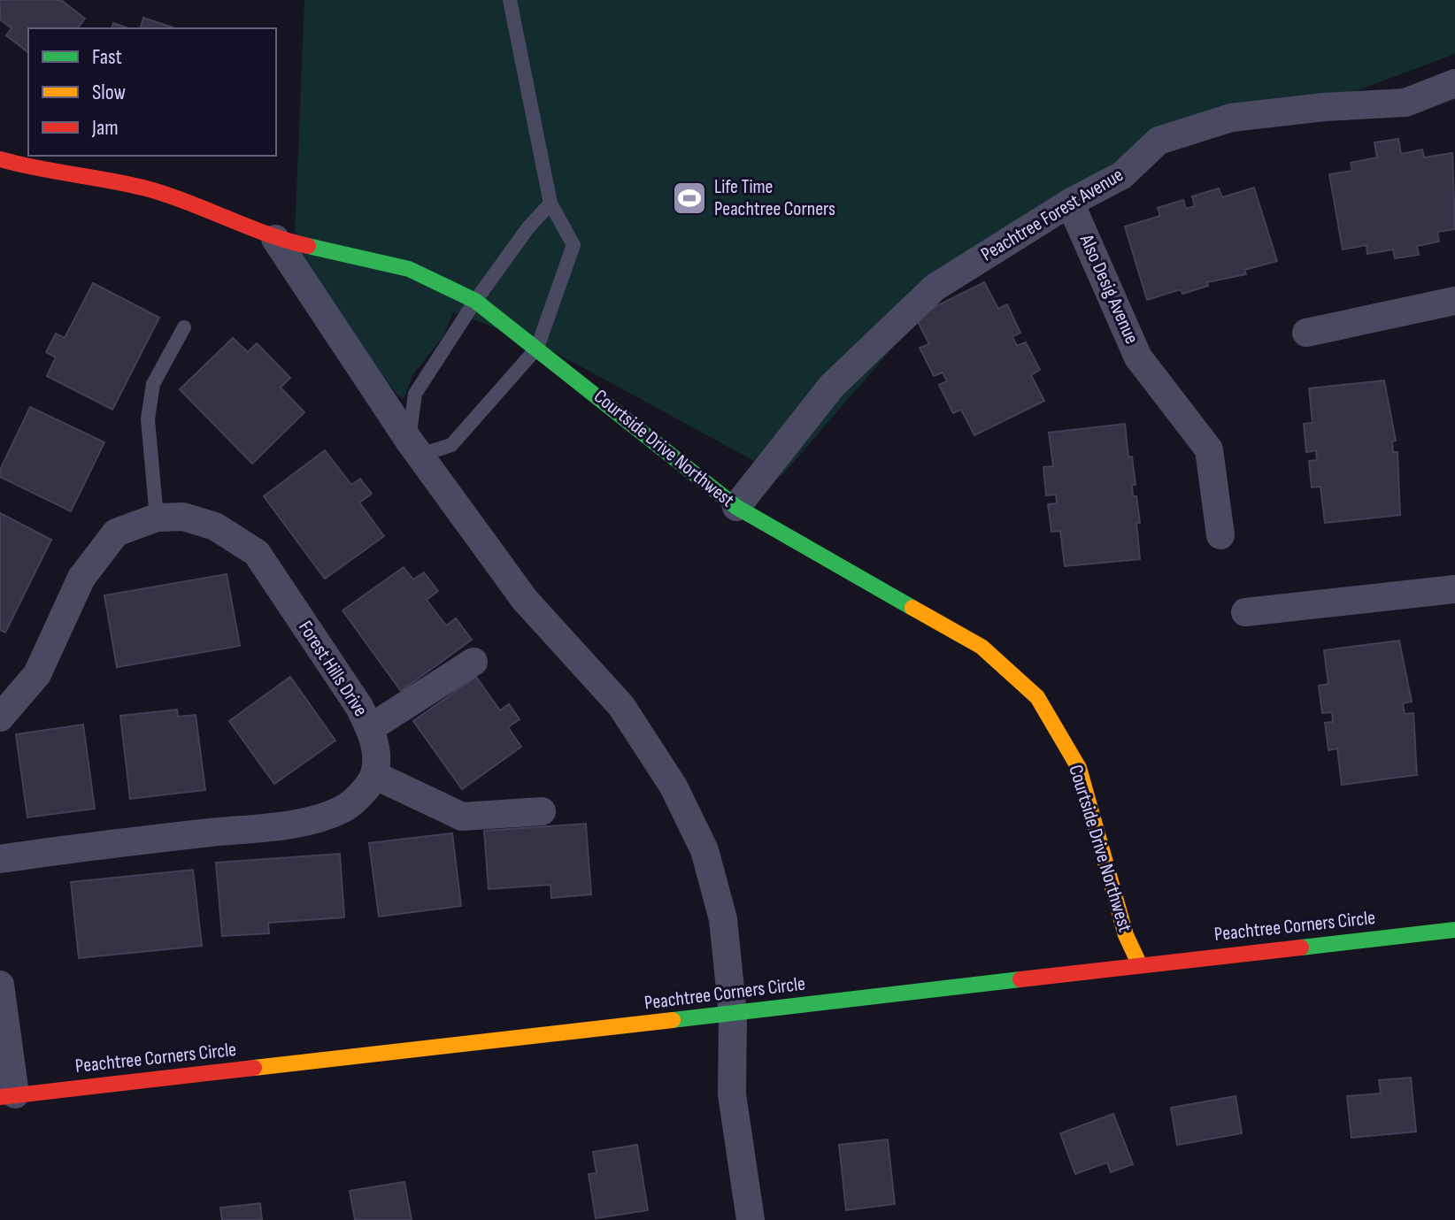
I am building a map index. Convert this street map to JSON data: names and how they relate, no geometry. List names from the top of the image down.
{
  "streets": {
    "street": [
      "Peachtree Forest Avenue",
      "Also Desig Avenue",
      "Courtside Drive Northwest",
      "Forest Hills Drive",
      "Peachtree Corners Circle"
    ]
  },
  "crossings": [
    ["Peachtree Forest Avenue", "Also Desig Avenue"],
    ["Peachtree Forest Avenue", "Courtside Drive Northwest"],
    ["Courtside Drive Northwest", "Peachtree Corners Circle"]
  ],
  "places": {
    "sports": ["Life Time Peachtree Corners"]
  },
  "legend": ["Fast", "Slow", "Jam"]
}
